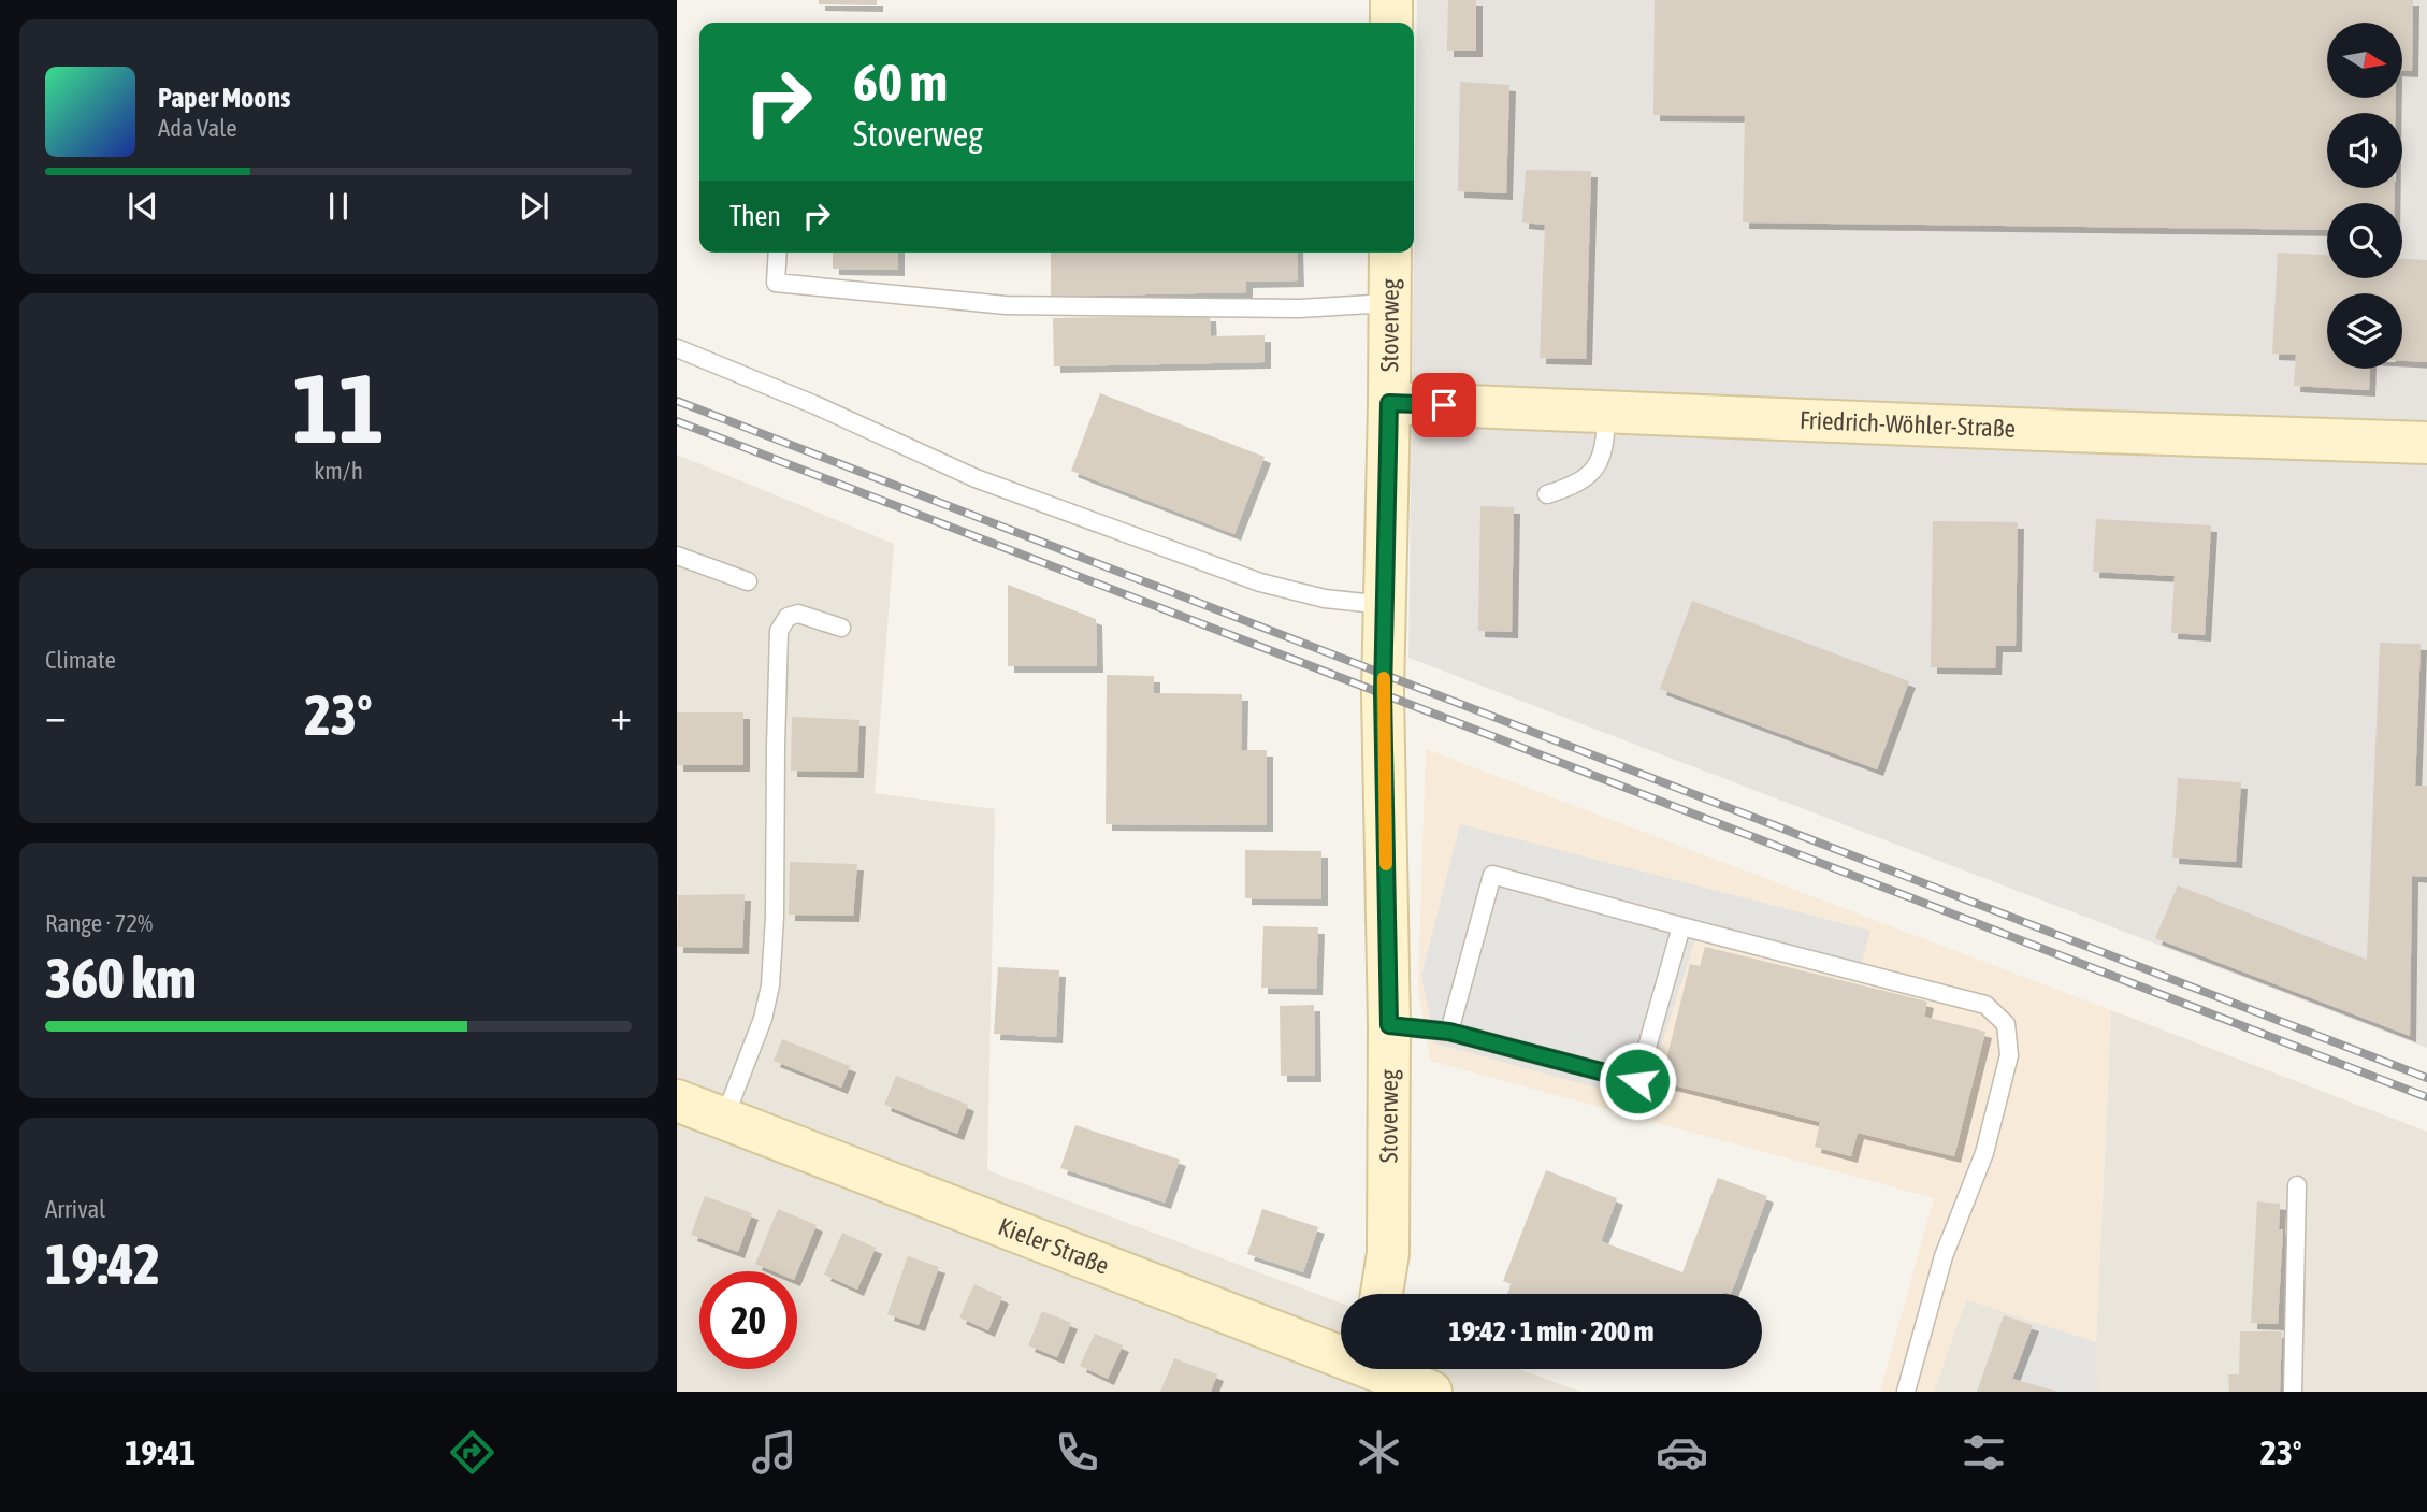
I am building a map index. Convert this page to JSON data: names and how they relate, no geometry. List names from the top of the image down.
{
  "streets": {
    "street": ["Stoverweg", "Friedrich-Wöhler-Straße", "Kieler Straße"]
  },
  "crossings": [
    ["Stoverweg", "Friedrich-Wöhler-Straße"]
  ],
  "north": "right",
  "page": {
    "turn": ["60 m", "Stoverweg"],
    "song": ["Paper Moons", "Ada Vale"],
    "then": "Then",
    "tile": [
      ["11", "km/h"],
      "Climate",
      ["Range · 72%", "360 km"],
      ["Arrival", "19:42"]
    ],
    "heat": ["−", "23°", "+"],
    "limit": "20",
    "trip": "19:42 · 1 min · 200 m",
    "tabs": ["19:41", "23°"]
  }
}
